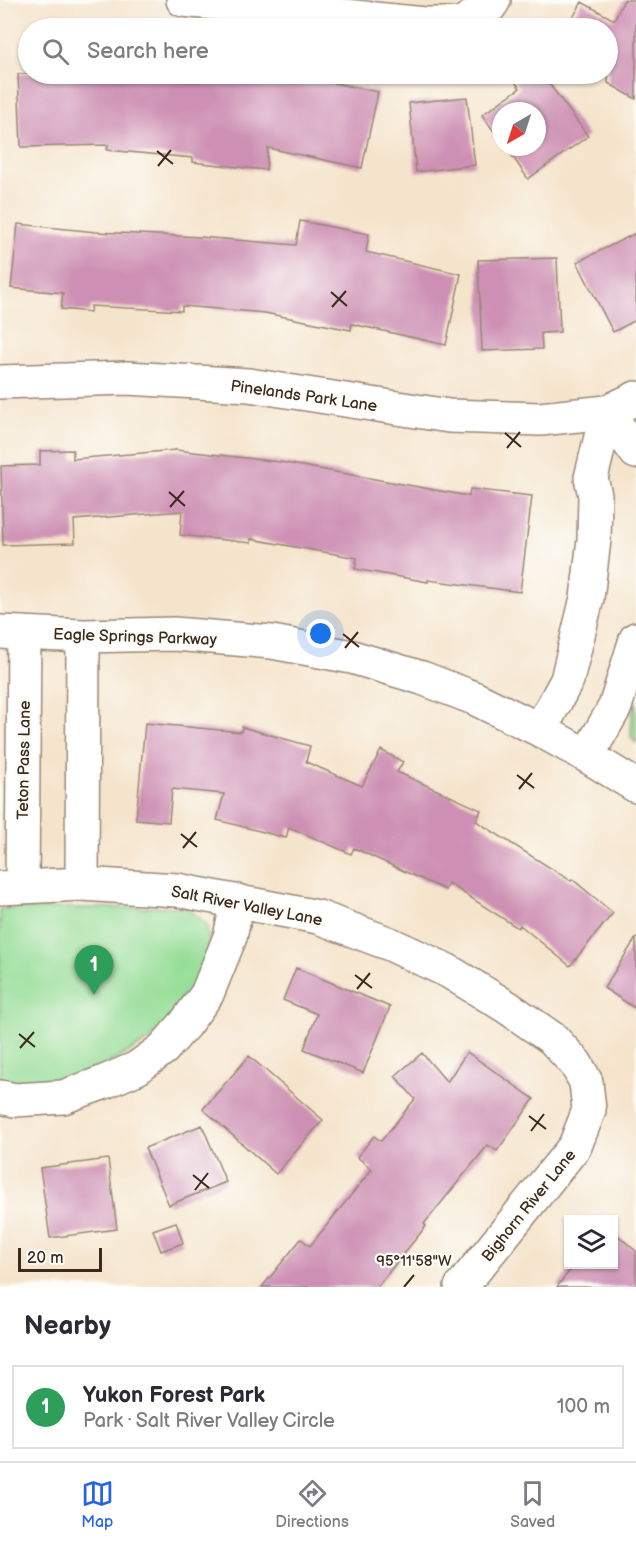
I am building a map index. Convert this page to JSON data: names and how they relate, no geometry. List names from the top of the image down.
{
  "streets": {
    "street": [
      "Pinelands Park Lane",
      "Eagle Springs Parkway",
      "Teton Pass Lane",
      "Salt River Valley Lane",
      "Bighorn River Lane"
    ]
  },
  "crossings": [
    ["Eagle Springs Parkway", "Teton Pass Lane"],
    ["Teton Pass Lane", "Salt River Valley Lane"],
    ["Salt River Valley Lane", "Bighorn River Lane"]
  ],
  "scale_bar": "20 m",
  "north": "bottom left",
  "page": {
    "search": "Search here",
    "pins": "1",
    "scale": "20 m",
    "heading": "Nearby",
    "list": [
      {
        "mark": "1",
        "name": "Yukon Forest Park",
        "note": "Park · Salt River Valley Circle",
        "value": "100 m"
      }
    ],
    "nav": ["Map", "Directions", "Saved"]
  },
  "coordinates": ["95°11'58\"W"]
}
